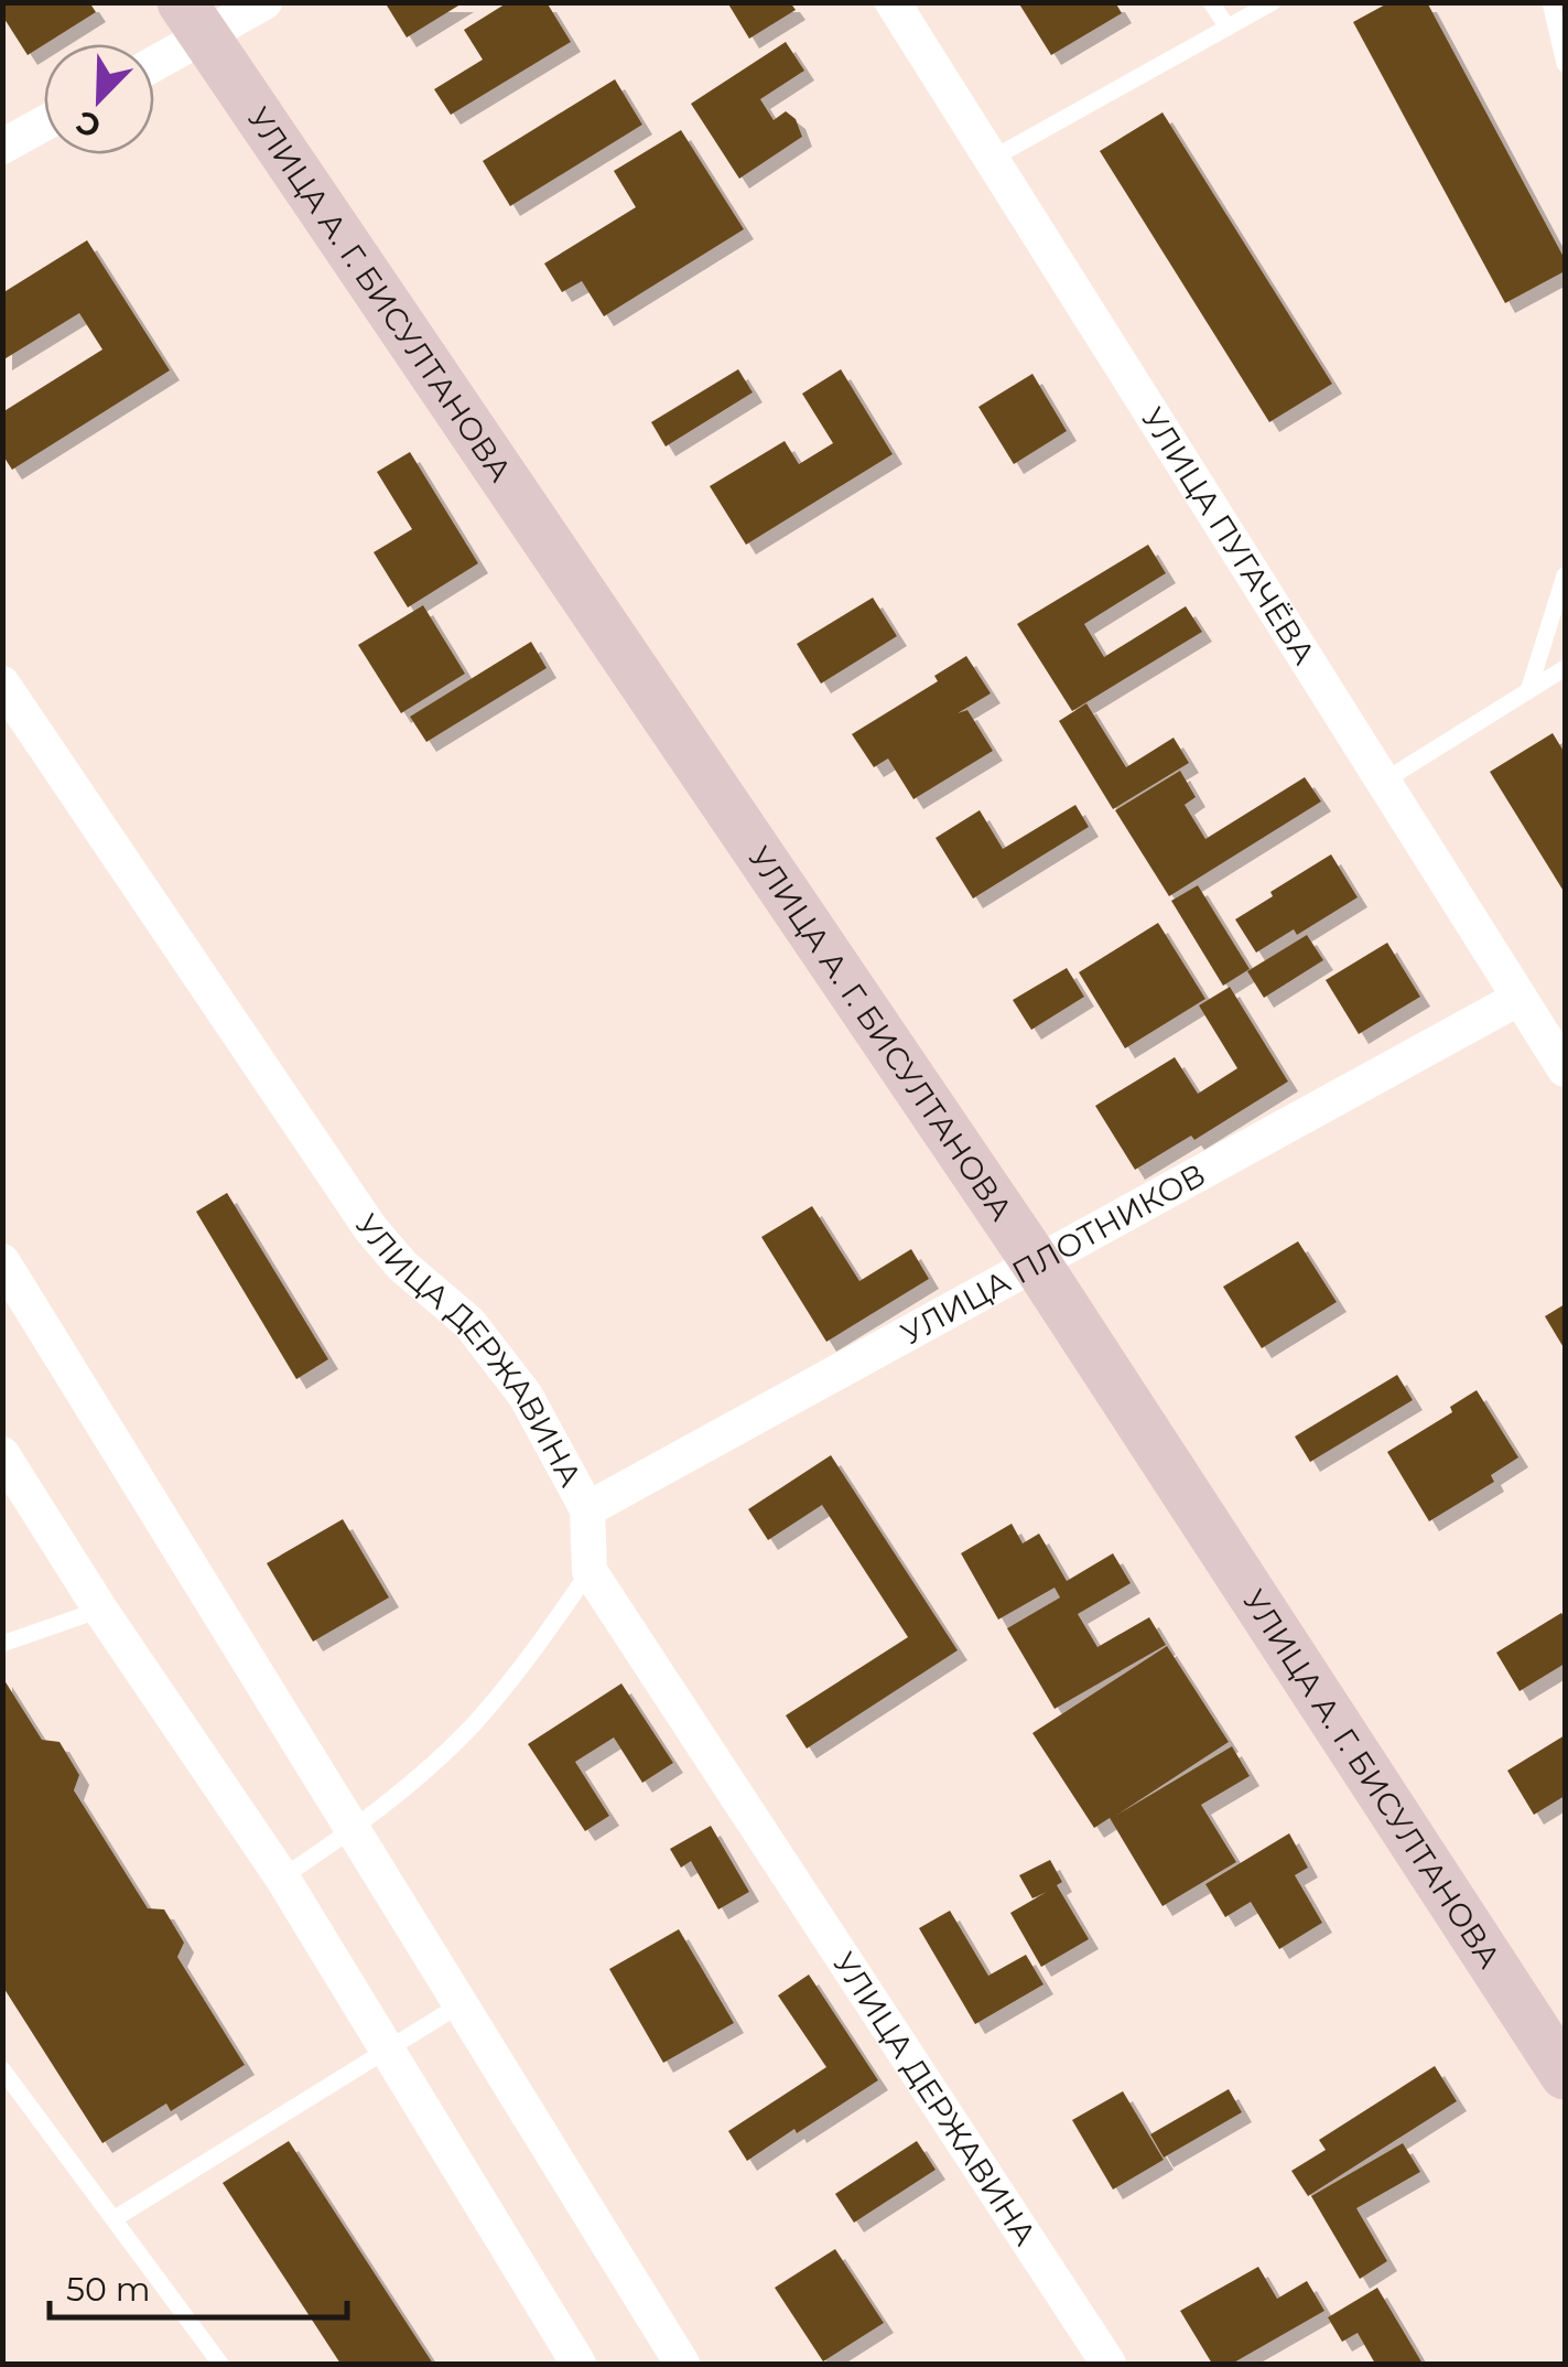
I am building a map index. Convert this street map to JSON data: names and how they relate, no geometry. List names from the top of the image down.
{
  "streets": {
    "street": [
      "УЛИЦА А. Г. БИСУЛТАНОВА",
      "УЛИЦА ПУГАЧЁВА",
      "УЛИЦА ПЛОТНИКОВ",
      "УЛИЦА ДЕРЖАВИНА"
    ]
  },
  "crossings": [
    ["УЛИЦА А. Г. БИСУЛТАНОВА", "УЛИЦА ПЛОТНИКОВ"],
    ["УЛИЦА ПУГАЧЁВА", "УЛИЦА ПЛОТНИКОВ"],
    ["УЛИЦА ПЛОТНИКОВ", "УЛИЦА ДЕРЖАВИНА"]
  ],
  "scale_bar": "50 m",
  "north": "bottom left"
}
